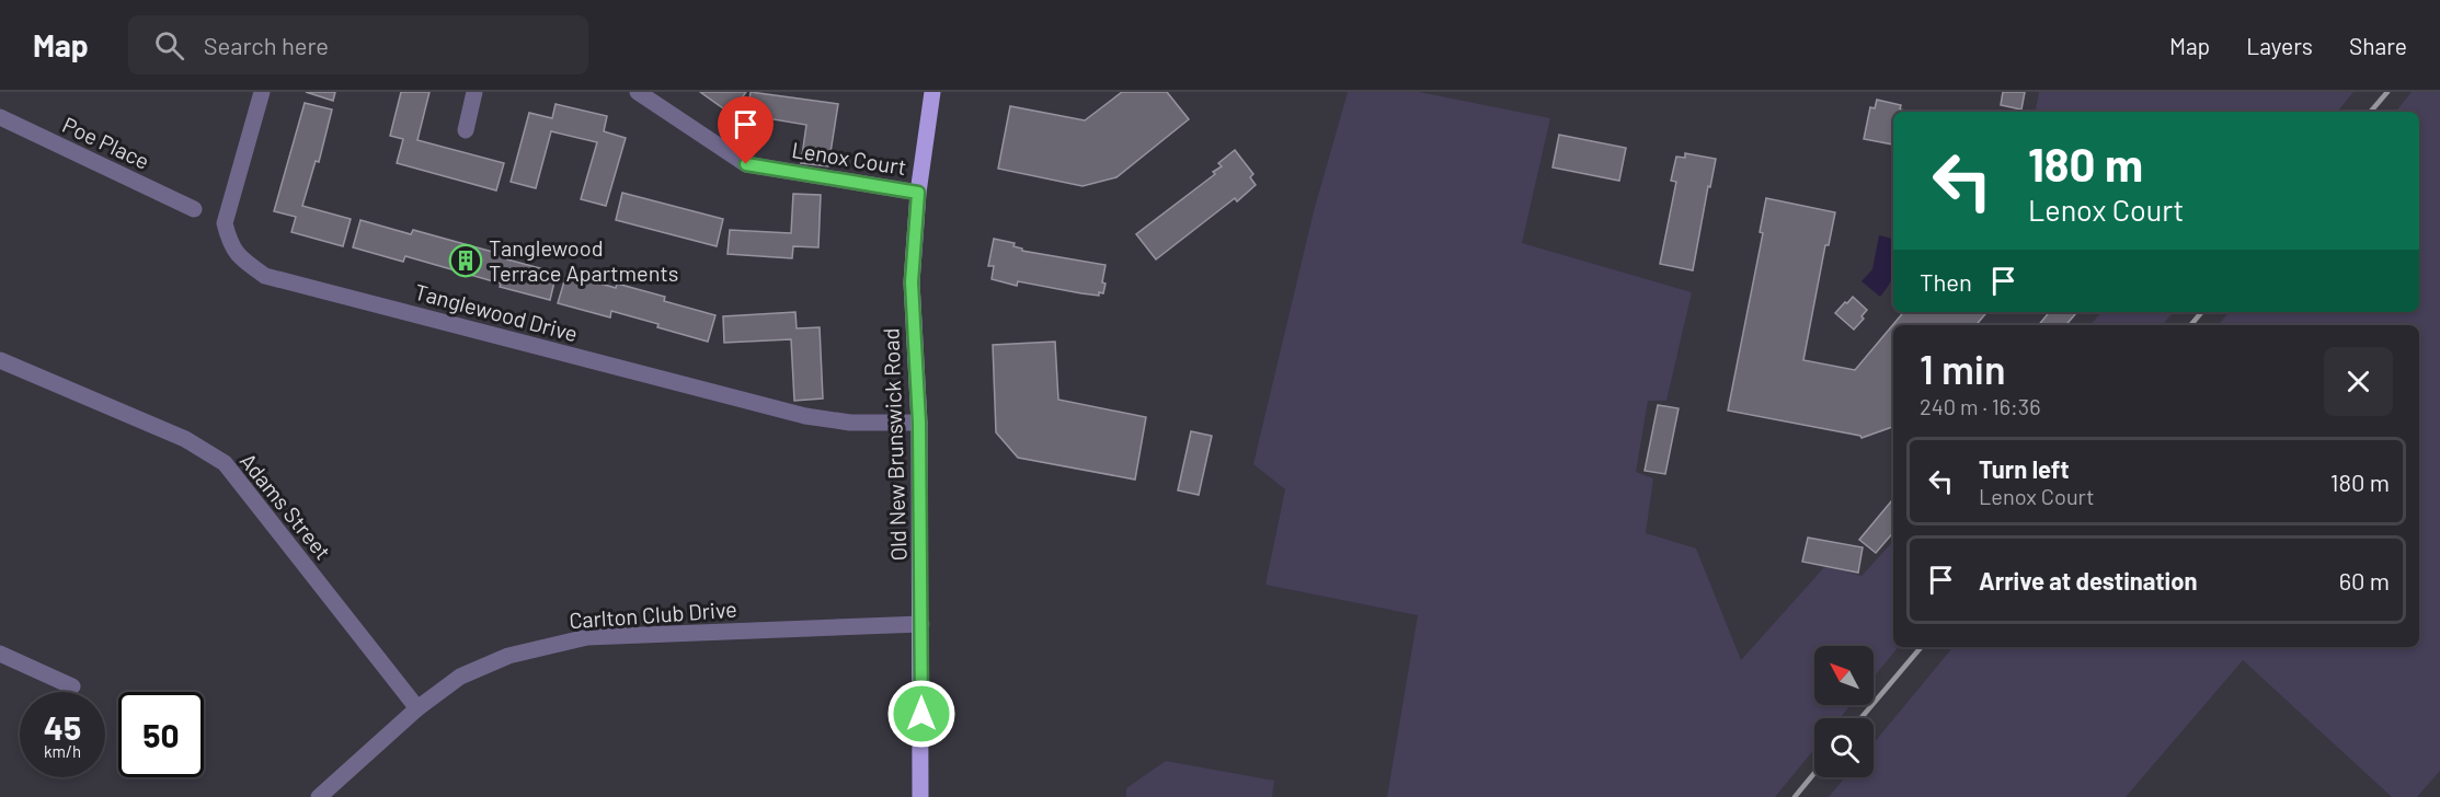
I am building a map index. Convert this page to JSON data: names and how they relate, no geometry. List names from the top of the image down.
{
  "streets": {
    "main road": ["Old New Brunswick Road"],
    "street": [
      "Poe Place",
      "Lenox Court",
      "Tanglewood Drive",
      "Adams Street",
      "Carlton Club Drive"
    ]
  },
  "crossings": [
    ["Lenox Court", "Old New Brunswick Road"],
    ["Tanglewood Drive", "Old New Brunswick Road"],
    ["Old New Brunswick Road", "Carlton Club Drive"],
    ["Adams Street", "Carlton Club Drive"]
  ],
  "places": {
    "building": ["Tanglewood Terrace Apartments"]
  },
  "north": "top left",
  "page": {
    "header": "Map",
    "search": "Search here",
    "nav": ["Map", "Layers", "Share"],
    "turn": ["180 m", "Lenox Court"],
    "then": "Then",
    "heading": ["1 min", "240 m · 16:36"],
    "list": [
      {
        "name": "Turn left",
        "note": "Lenox Court",
        "value": "180 m"
      },
      {
        "name": "Arrive at destination",
        "value": "60 m"
      }
    ],
    "speed": "45 km/h",
    "limit": "50"
  }
}
